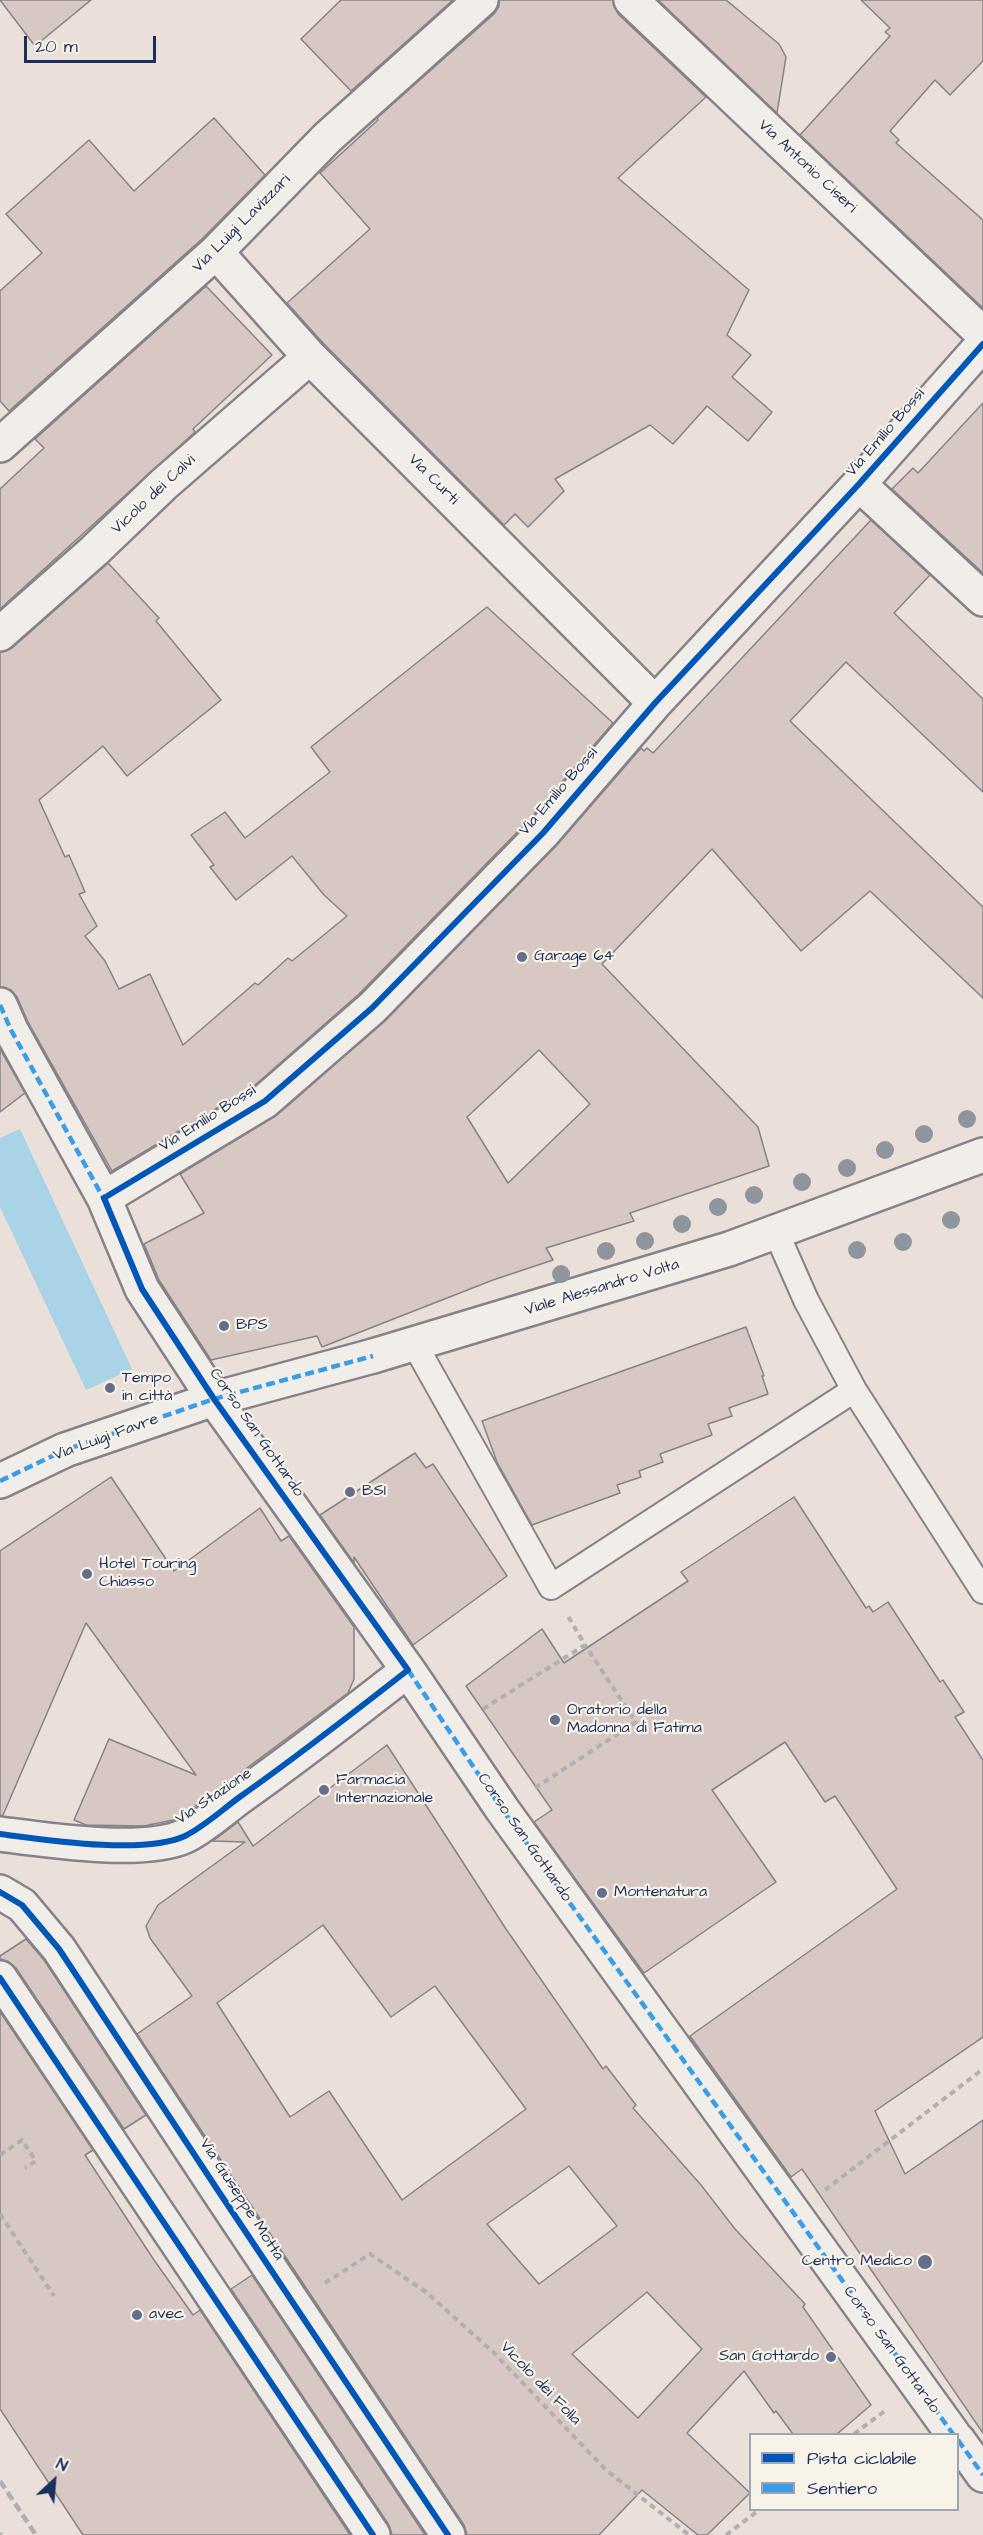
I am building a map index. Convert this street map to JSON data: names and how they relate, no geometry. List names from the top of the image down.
{
  "streets": {
    "street": [
      "Via Antonio Ciseri",
      "Via Luigi Lavizzari",
      "Via Emilio Bossi",
      "Via Curti",
      "Vicolo dei Calvi",
      "Viale Alessandro Volta",
      "Corso San Gottardo",
      "Via Luigi Favre",
      "Via Stazione",
      "Via Giuseppe Motta"
    ],
    "path": ["Vicolo dei Folla"]
  },
  "crossings": [
    ["Via Luigi Lavizzari", "Via Curti"],
    ["Via Emilio Bossi", "Via Curti"],
    ["Via Emilio Bossi", "Corso San Gottardo"],
    ["Via Curti", "Vicolo dei Calvi"],
    ["Viale Alessandro Volta", "Corso San Gottardo"],
    ["Viale Alessandro Volta", "Via Luigi Favre"],
    ["Corso San Gottardo", "Via Luigi Favre"],
    ["Corso San Gottardo", "Via Stazione"],
    ["Via Giuseppe Motta", "Vicolo dei Folla"]
  ],
  "places": [
    "Garage 64",
    "BPS",
    "Tempo in città",
    "BSI",
    "Hotel Touring Chiasso",
    "Oratorio della Madonna di Fatima",
    "Farmacia Internazionale",
    "Montenatura",
    "Centro Medico",
    "avec",
    "San Gottardo"
  ],
  "legend": ["Pista ciclabile", "Sentiero"],
  "scale_bar": "20 m",
  "north": "top right"
}
